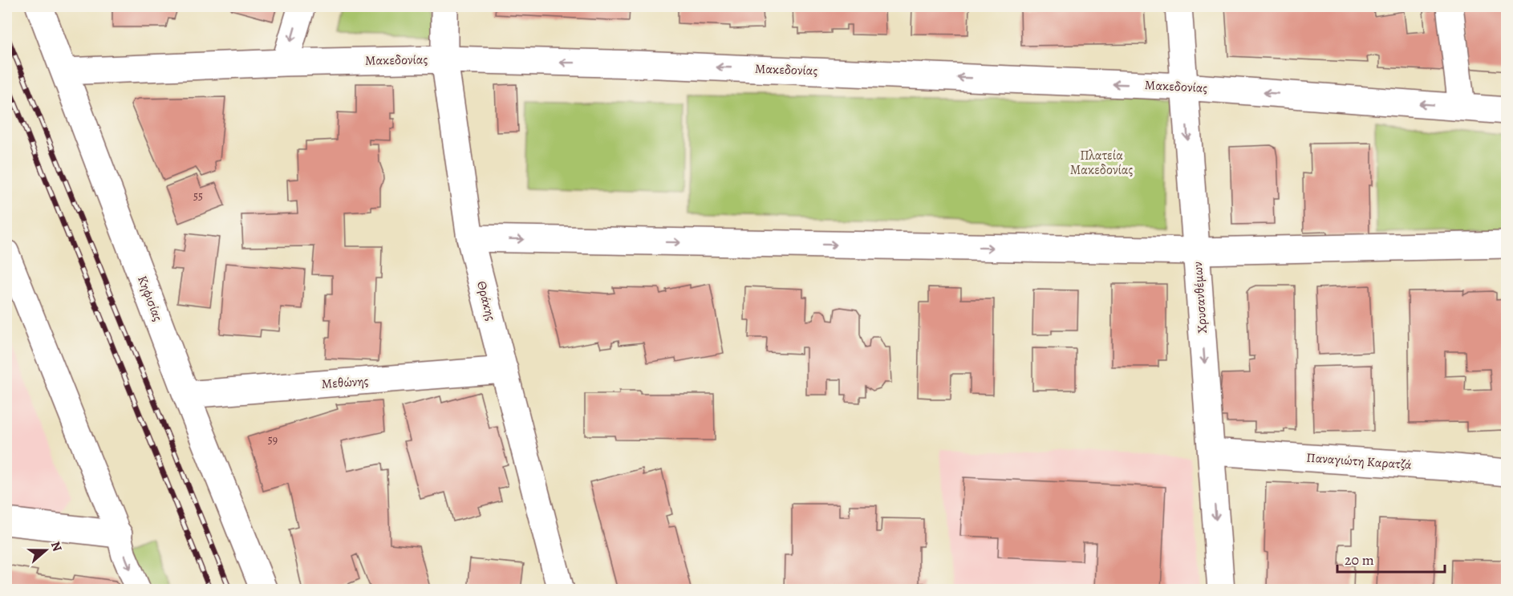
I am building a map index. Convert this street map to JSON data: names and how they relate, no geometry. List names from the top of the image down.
{
  "streets": {
    "street": [
      "Μακεδονίας",
      "Χρυσανθέμων",
      "Κηφισίας",
      "Θράκης",
      "Μεθώνης",
      "Παναγιώτη Καρατζά"
    ]
  },
  "crossings": [
    ["Μακεδονίας", "Χρυσανθέμων"],
    ["Μακεδονίας", "Κηφισίας"],
    ["Μακεδονίας", "Θράκης"],
    ["Χρυσανθέμων", "Παναγιώτη Καρατζά"],
    ["Κηφισίας", "Μεθώνης"],
    ["Θράκης", "Μεθώνης"]
  ],
  "one_way": ["Χρυσανθέμων"],
  "parks": ["Πλατεία Μακεδονίας"],
  "house_numbers": ["55", "59"],
  "scale_bar": "20 m",
  "north": "right"
}
